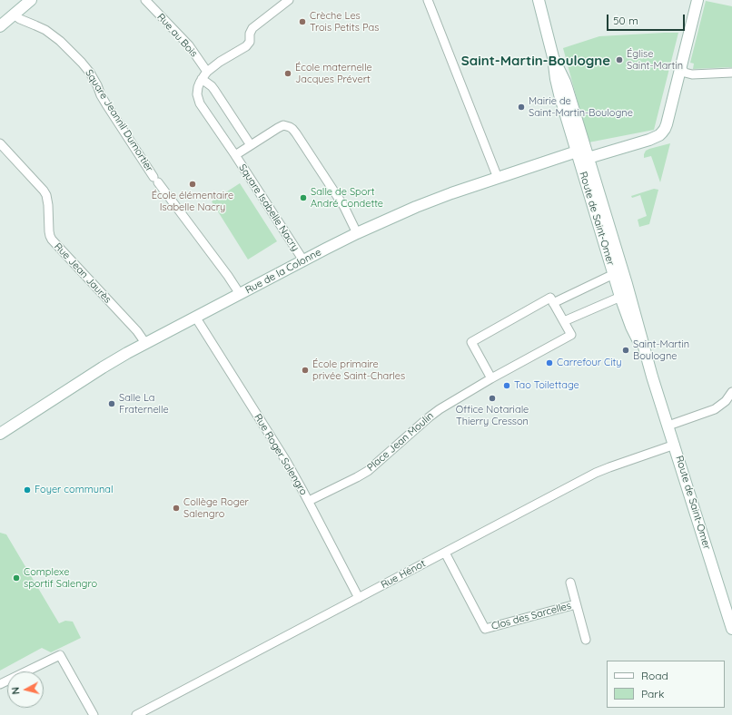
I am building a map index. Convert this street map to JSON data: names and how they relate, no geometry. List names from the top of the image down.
{
  "streets": {
    "main road": ["Route de Saint-Omer", "Rue de la Colonne"],
    "street": [
      "Rue au Bois",
      "Square Jeannil Dumortier",
      "Square Isabelle Nacry",
      "Rue Jean Jaurès",
      "Place Jean Moulin",
      "Rue Roger Salengro",
      "Rue Hénot",
      "Clos des Sarcelles"
    ]
  },
  "crossings": [
    ["Rue au Bois", "Square Isabelle Nacry"],
    ["Square Jeannil Dumortier", "Rue de la Colonne"],
    ["Square Isabelle Nacry", "Rue de la Colonne"],
    ["Route de Saint-Omer", "Rue de la Colonne"],
    ["Route de Saint-Omer", "Rue Hénot"],
    ["Rue de la Colonne", "Rue Jean Jaurès"],
    ["Rue de la Colonne", "Rue Roger Salengro"],
    ["Place Jean Moulin", "Rue Roger Salengro"],
    ["Rue Roger Salengro", "Rue Hénot"],
    ["Rue Hénot", "Clos des Sarcelles"]
  ],
  "districts": ["Saint-Martin-Boulogne"],
  "places": [
    "Crèche Les Trois Petits Pas",
    "Église Saint-Martin",
    "École maternelle Jacques Prévert",
    "Mairie de Saint-Martin-Boulogne",
    "École élémentaire Isabelle Nacry",
    "Salle de Sport André Condette",
    "Saint-Martin Boulogne",
    "Carrefour City",
    "École primaire privée Saint-Charles",
    "Tao Toilettage",
    "Office Notariale Thierry Cresson",
    "Salle La Fraternelle",
    "Foyer communal",
    "Collège Roger Salengro",
    "Complexe sportif Salengro"
  ],
  "legend": ["Road", "Park"],
  "scale_bar": "50 m",
  "north": "left"
}
